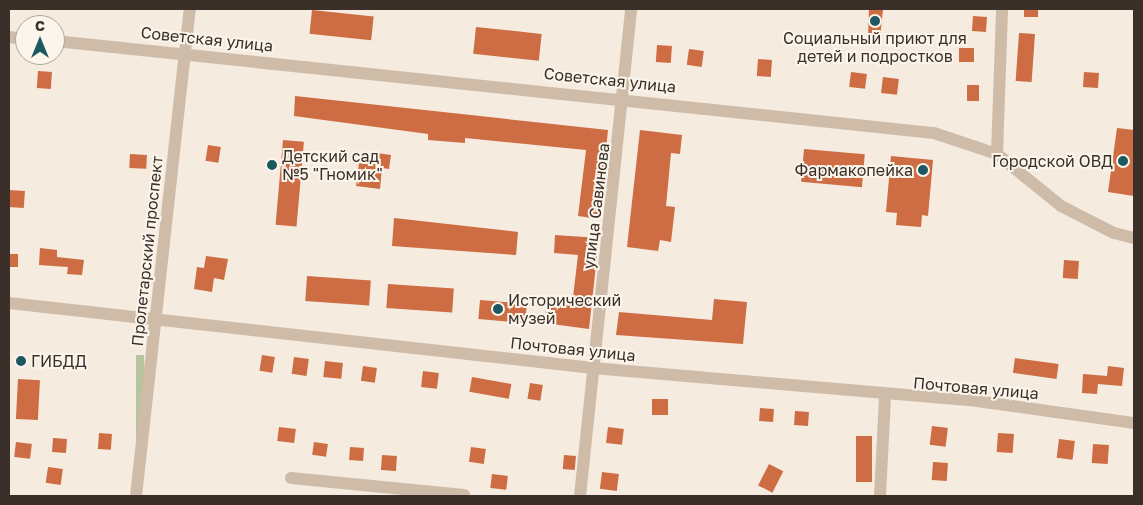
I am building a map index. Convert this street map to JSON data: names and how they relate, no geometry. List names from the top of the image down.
{
  "streets": {
    "street": [
      "Советская улица",
      "улица Савинова",
      "Пролетарский проспект",
      "Почтовая улица"
    ]
  },
  "crossings": [
    ["Советская улица", "улица Савинова"],
    ["Советская улица", "Пролетарский проспект"],
    ["улица Савинова", "Почтовая улица"],
    ["Пролетарский проспект", "Почтовая улица"]
  ],
  "places": [
    "Социальный приют для детей и подростков",
    "Городской ОВД",
    "Детский сад №5 \"Гномик\"",
    "Фармакопейка",
    "Исторический музей",
    "ГИБДД"
  ],
  "north": "top"
}
